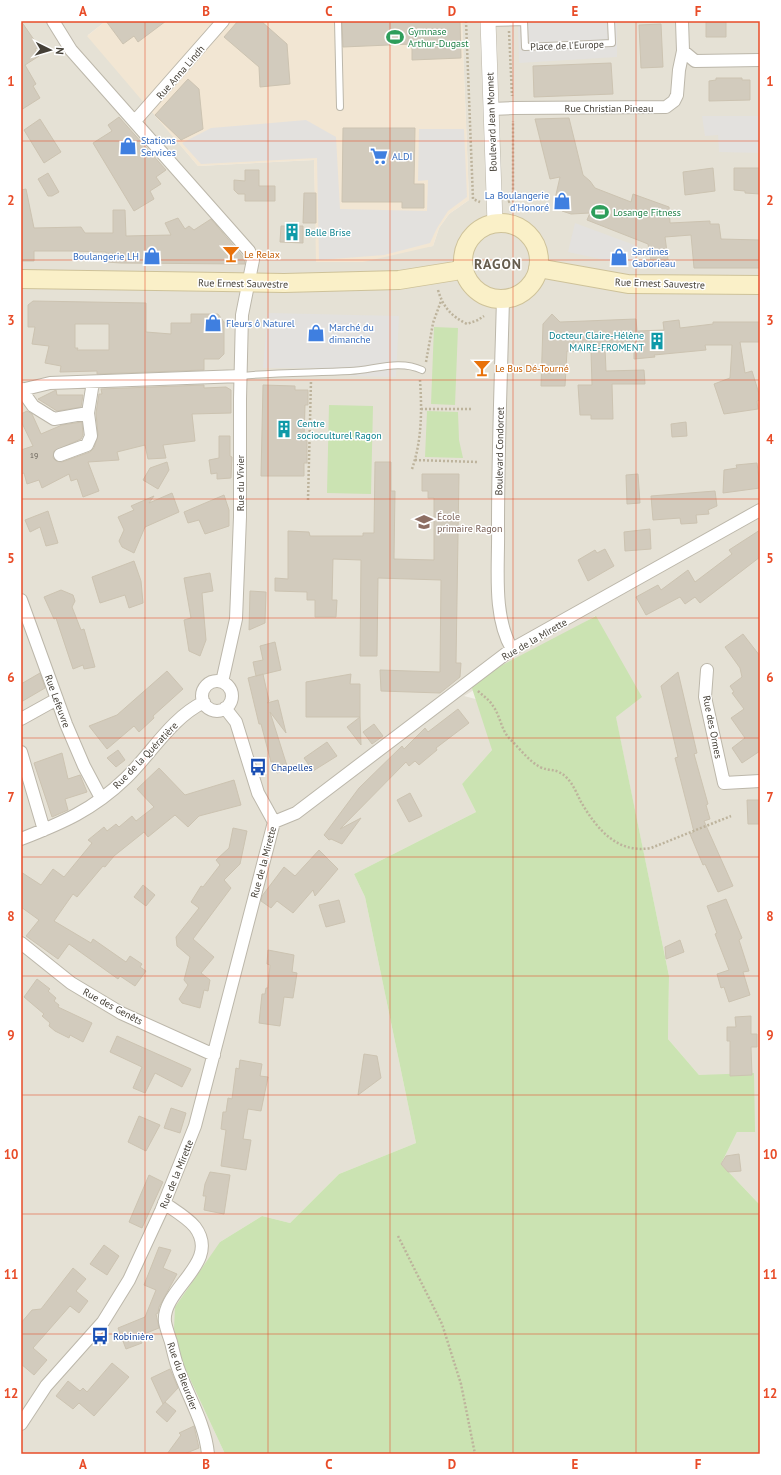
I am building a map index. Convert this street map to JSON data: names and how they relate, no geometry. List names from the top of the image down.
{
  "streets": {
    "main road": ["Rue Ernest Sauvestre"],
    "street": [
      "Rue Anna Lindh",
      "Rue Christian Pineau",
      "Boulevard Jean Monnet",
      "Boulevard Condorcet",
      "Rue du Vivier",
      "Rue de la Mirette",
      "Rue Lefeuvre",
      "Rue des Ormes",
      "Rue de la Quératière",
      "Rue des Genêts",
      "Rue du Bleurdier"
    ],
    "lane": ["Place de l'Europe"]
  },
  "crossings": [
    ["Place de l'Europe", "Boulevard Jean Monnet"],
    ["Rue Anna Lindh", "Rue du Vivier"],
    ["Rue Christian Pineau", "Boulevard Jean Monnet"],
    ["Boulevard Jean Monnet", "Rue Ernest Sauvestre"],
    ["Boulevard Jean Monnet", "Boulevard Condorcet"],
    ["Rue Ernest Sauvestre", "Boulevard Condorcet"],
    ["Rue Ernest Sauvestre", "Rue du Vivier"],
    ["Boulevard Condorcet", "Rue de la Mirette"],
    ["Rue du Vivier", "Rue de la Quératière"],
    ["Rue de la Mirette", "Rue des Genêts"],
    ["Rue de la Mirette", "Rue du Bleurdier"],
    ["Rue Lefeuvre", "Rue de la Quératière"]
  ],
  "districts": ["RAGON"],
  "places": {
    "sports": ["Gymnase Arthur-Dugast", "Losange Fitness"],
    "shop": [
      "Stations Services",
      "La Boulangerie d'Honoré",
      "Boulangerie LH",
      "Sardines Gaborieau",
      "Fleurs ô Naturel",
      "Marché du dimanche"
    ],
    "supermarket": ["ALDI"],
    "building": ["Belle Brise", "Docteur Claire-Hélène MAIRE-FROMENT", "Centre socioculturel Ragon"],
    "bar": ["Le Relax", "Le Bus Dé-Tourné"],
    "school or university": ["École primaire Ragon"],
    "bus stop": ["Chapelles", "Robinière"]
  },
  "house_numbers": ["19"],
  "north": "right",
  "grid": {
    "columns": [
      "A",
      "B",
      "C",
      "D",
      "E",
      "F"
    ],
    "rows": [
      "1",
      "2",
      "3",
      "4",
      "5",
      "6",
      "7",
      "8",
      "9",
      "10",
      "11",
      "12"
    ]
  }
}
